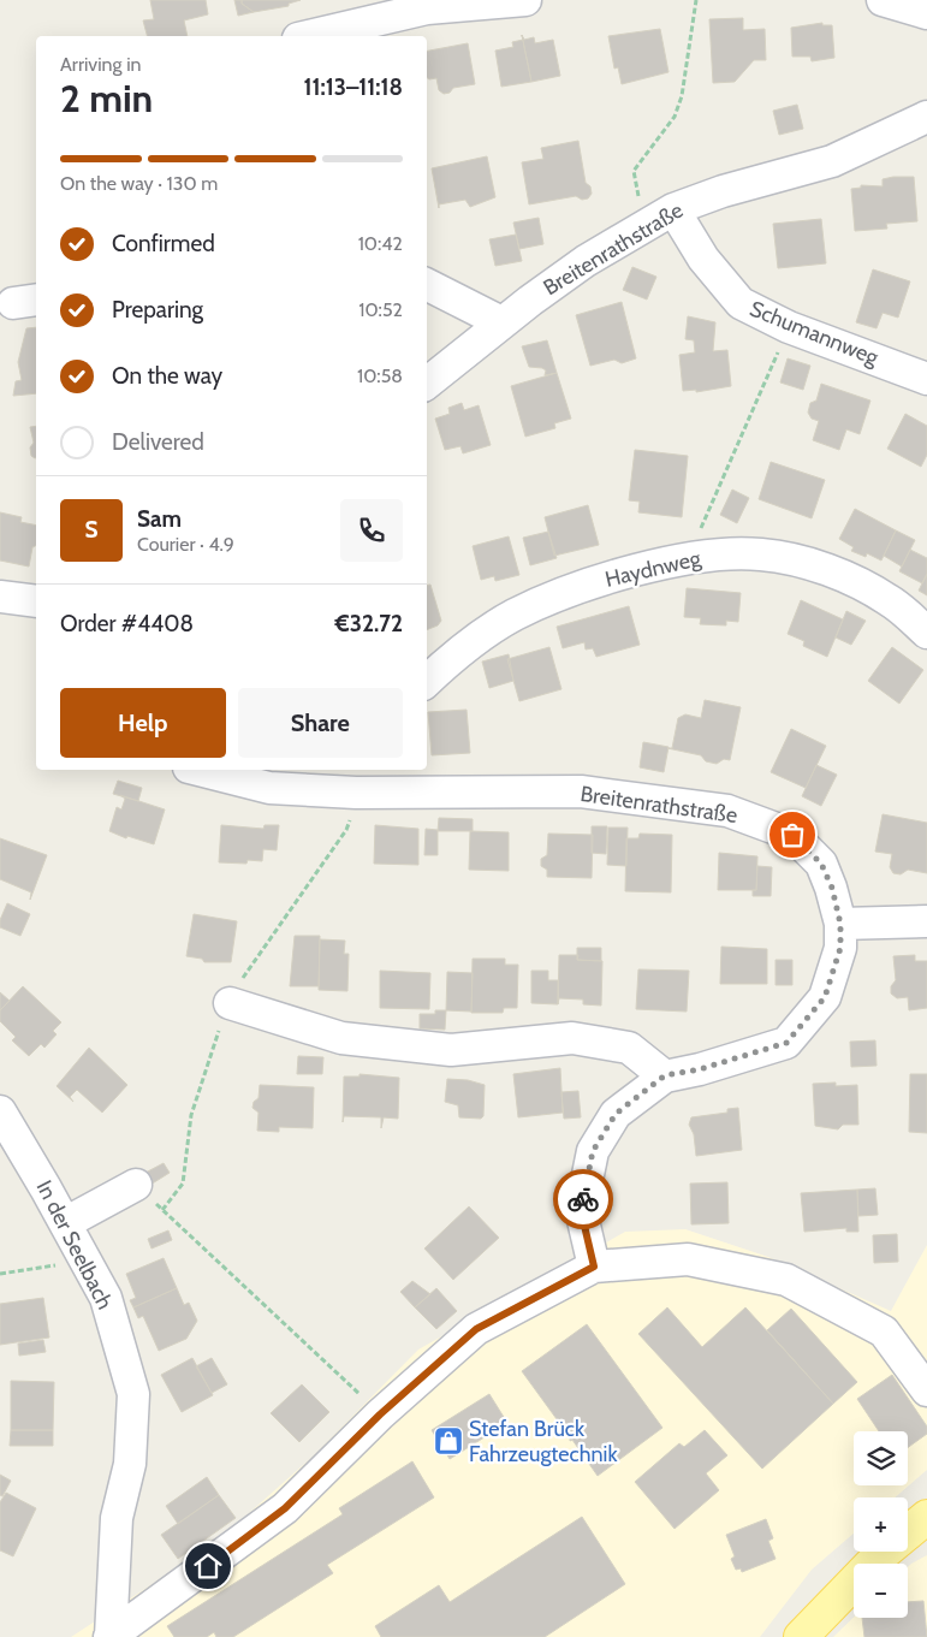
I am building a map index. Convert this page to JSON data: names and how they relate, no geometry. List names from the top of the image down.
{
  "streets": {
    "street": [
      "Breitenrathstraße",
      "Schumannweg",
      "Haydnweg",
      "In der Seelbach"
    ]
  },
  "crossings": [
    ["Breitenrathstraße", "Schumannweg"]
  ],
  "places": {
    "shop": ["Stefan Brück Fahrzeugtechnik"]
  },
  "page": {
    "heading": ["2 min", "Arriving in", "11:13–11:18"],
    "panel": [
      "Sam",
      "Courier · 4.9",
      "Order #4408",
      "€32.72"
    ],
    "bar": "On the way · 130 m",
    "list": [
      ["Confirmed", "10:42"],
      ["Preparing", "10:52"],
      ["On the way", "10:58"],
      "Delivered"
    ],
    "round": "S",
    "buttons": ["Help", "Share"],
    "map_buttons": ["+", "−"]
  }
}
